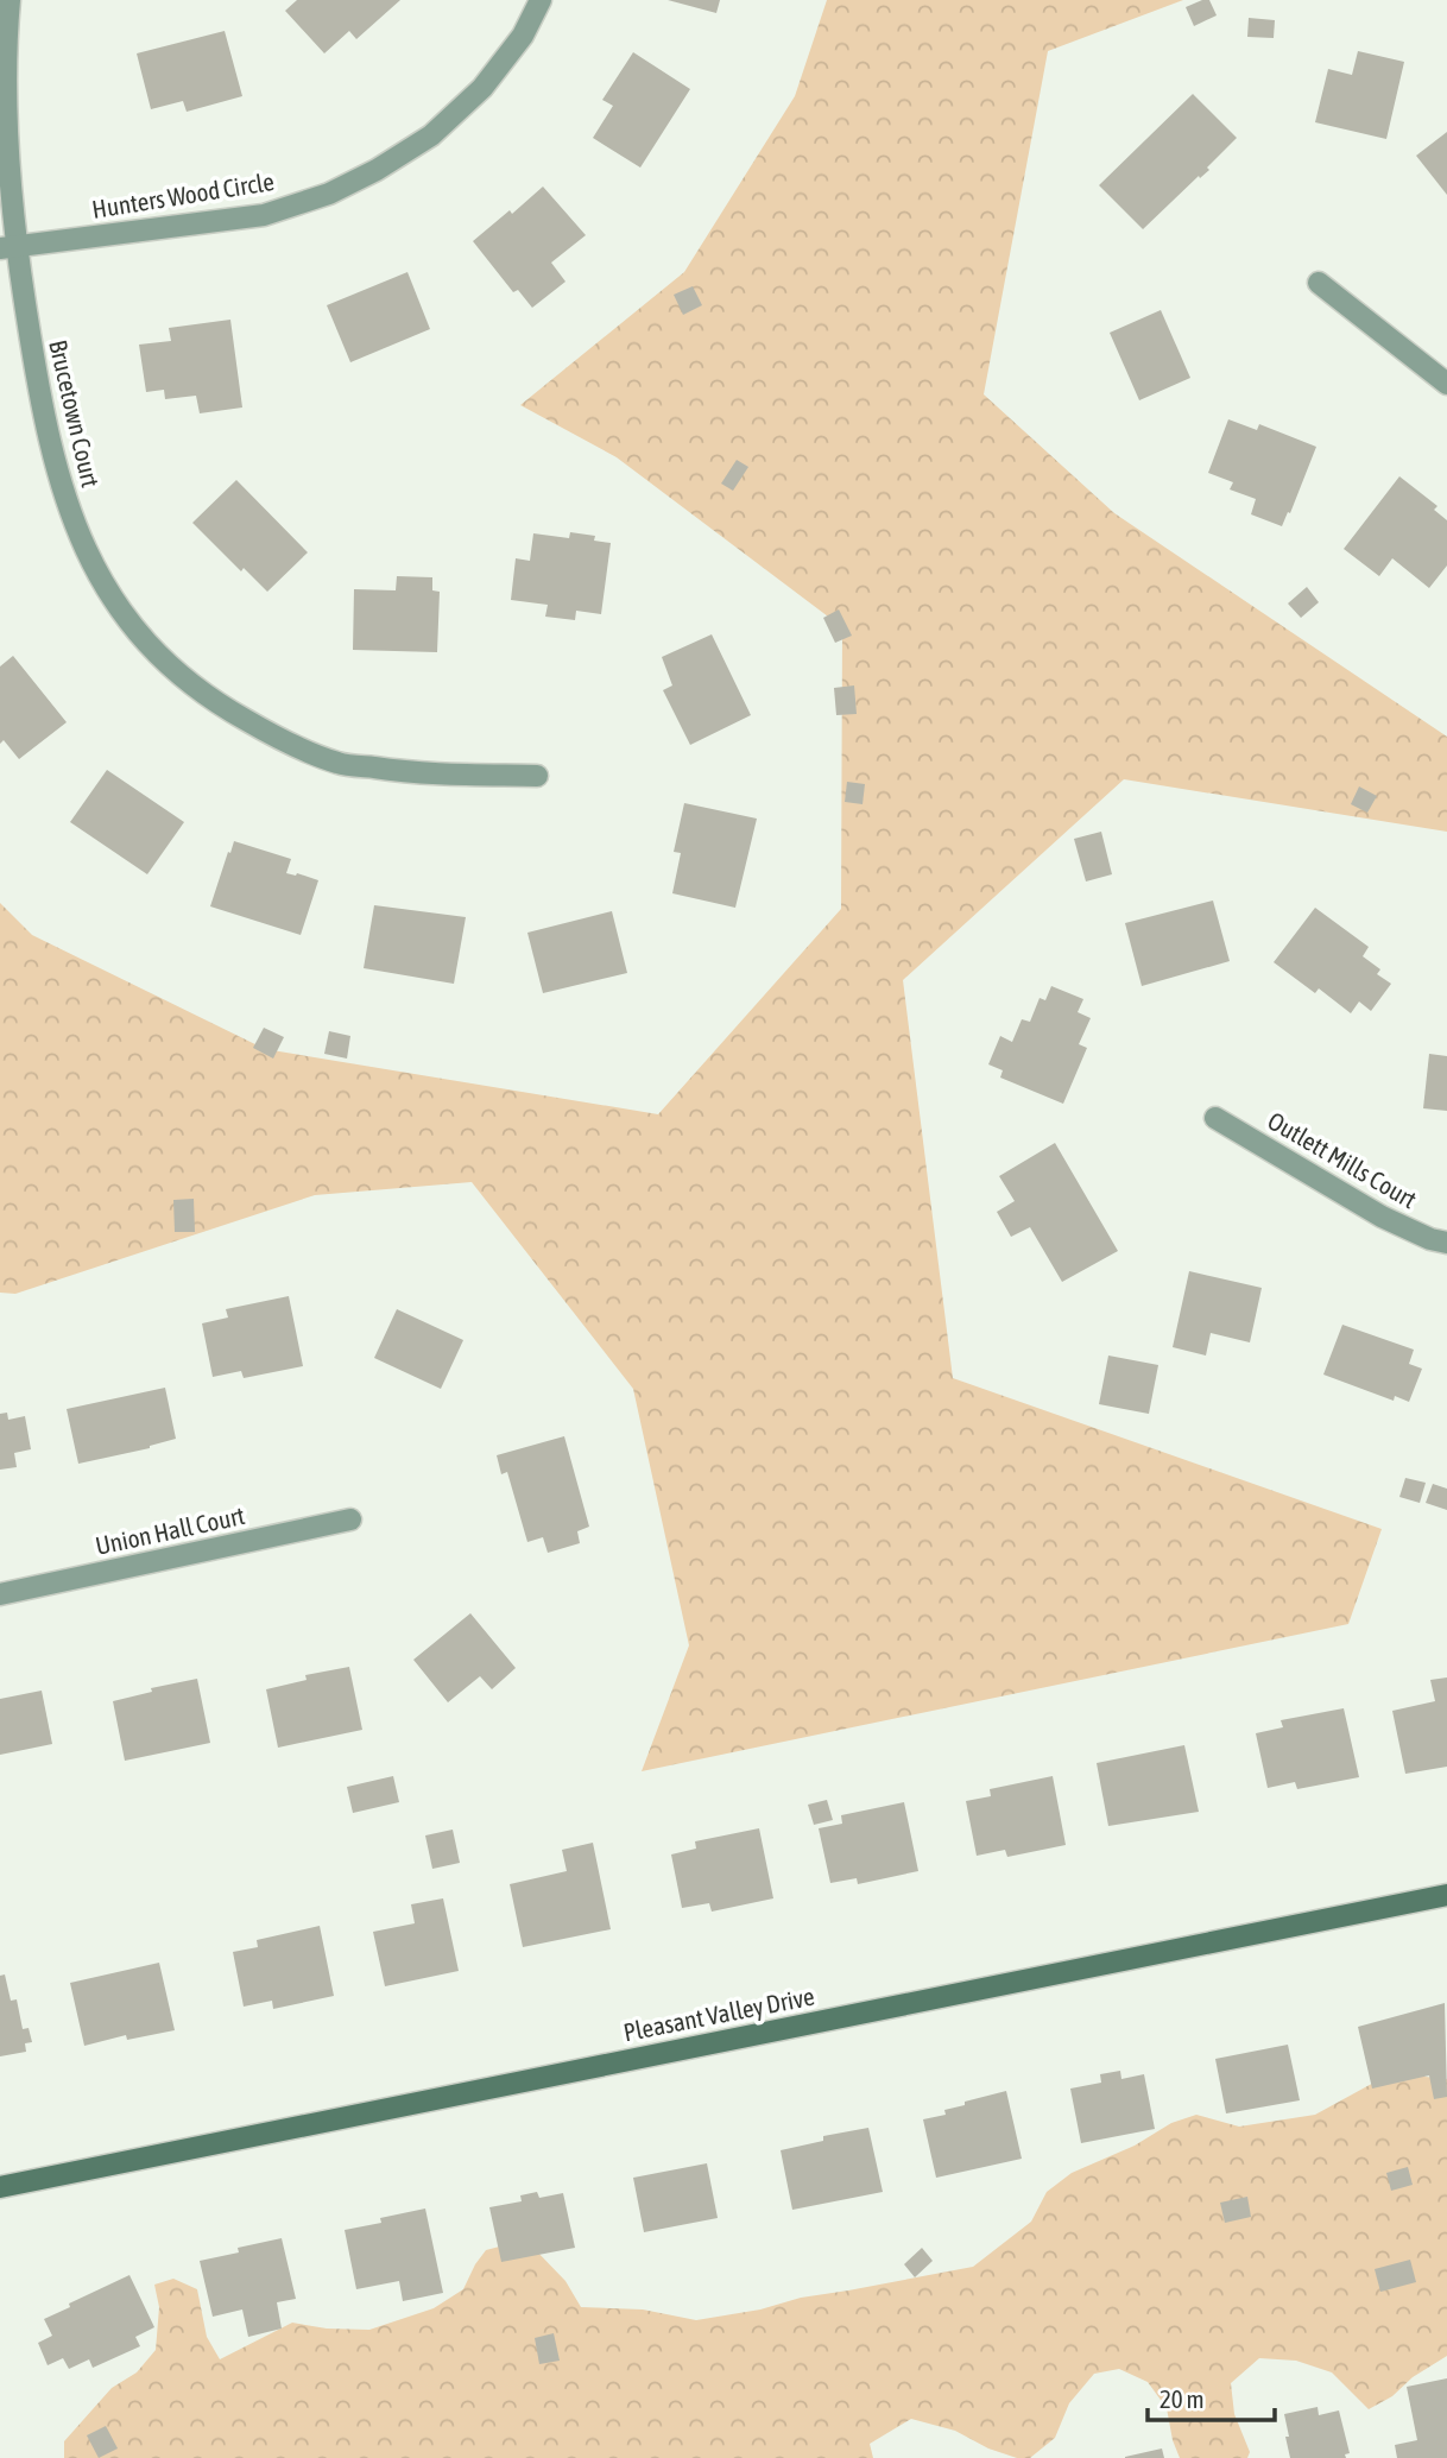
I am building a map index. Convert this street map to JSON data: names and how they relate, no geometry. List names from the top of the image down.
{
  "streets": {
    "street": [
      "Hunters Wood Circle",
      "Brucetown Court",
      "Outlett Mills Court",
      "Union Hall Court",
      "Pleasant Valley Drive"
    ]
  },
  "crossings": [
    ["Hunters Wood Circle", "Brucetown Court"]
  ],
  "scale_bar": "20 m"
}
